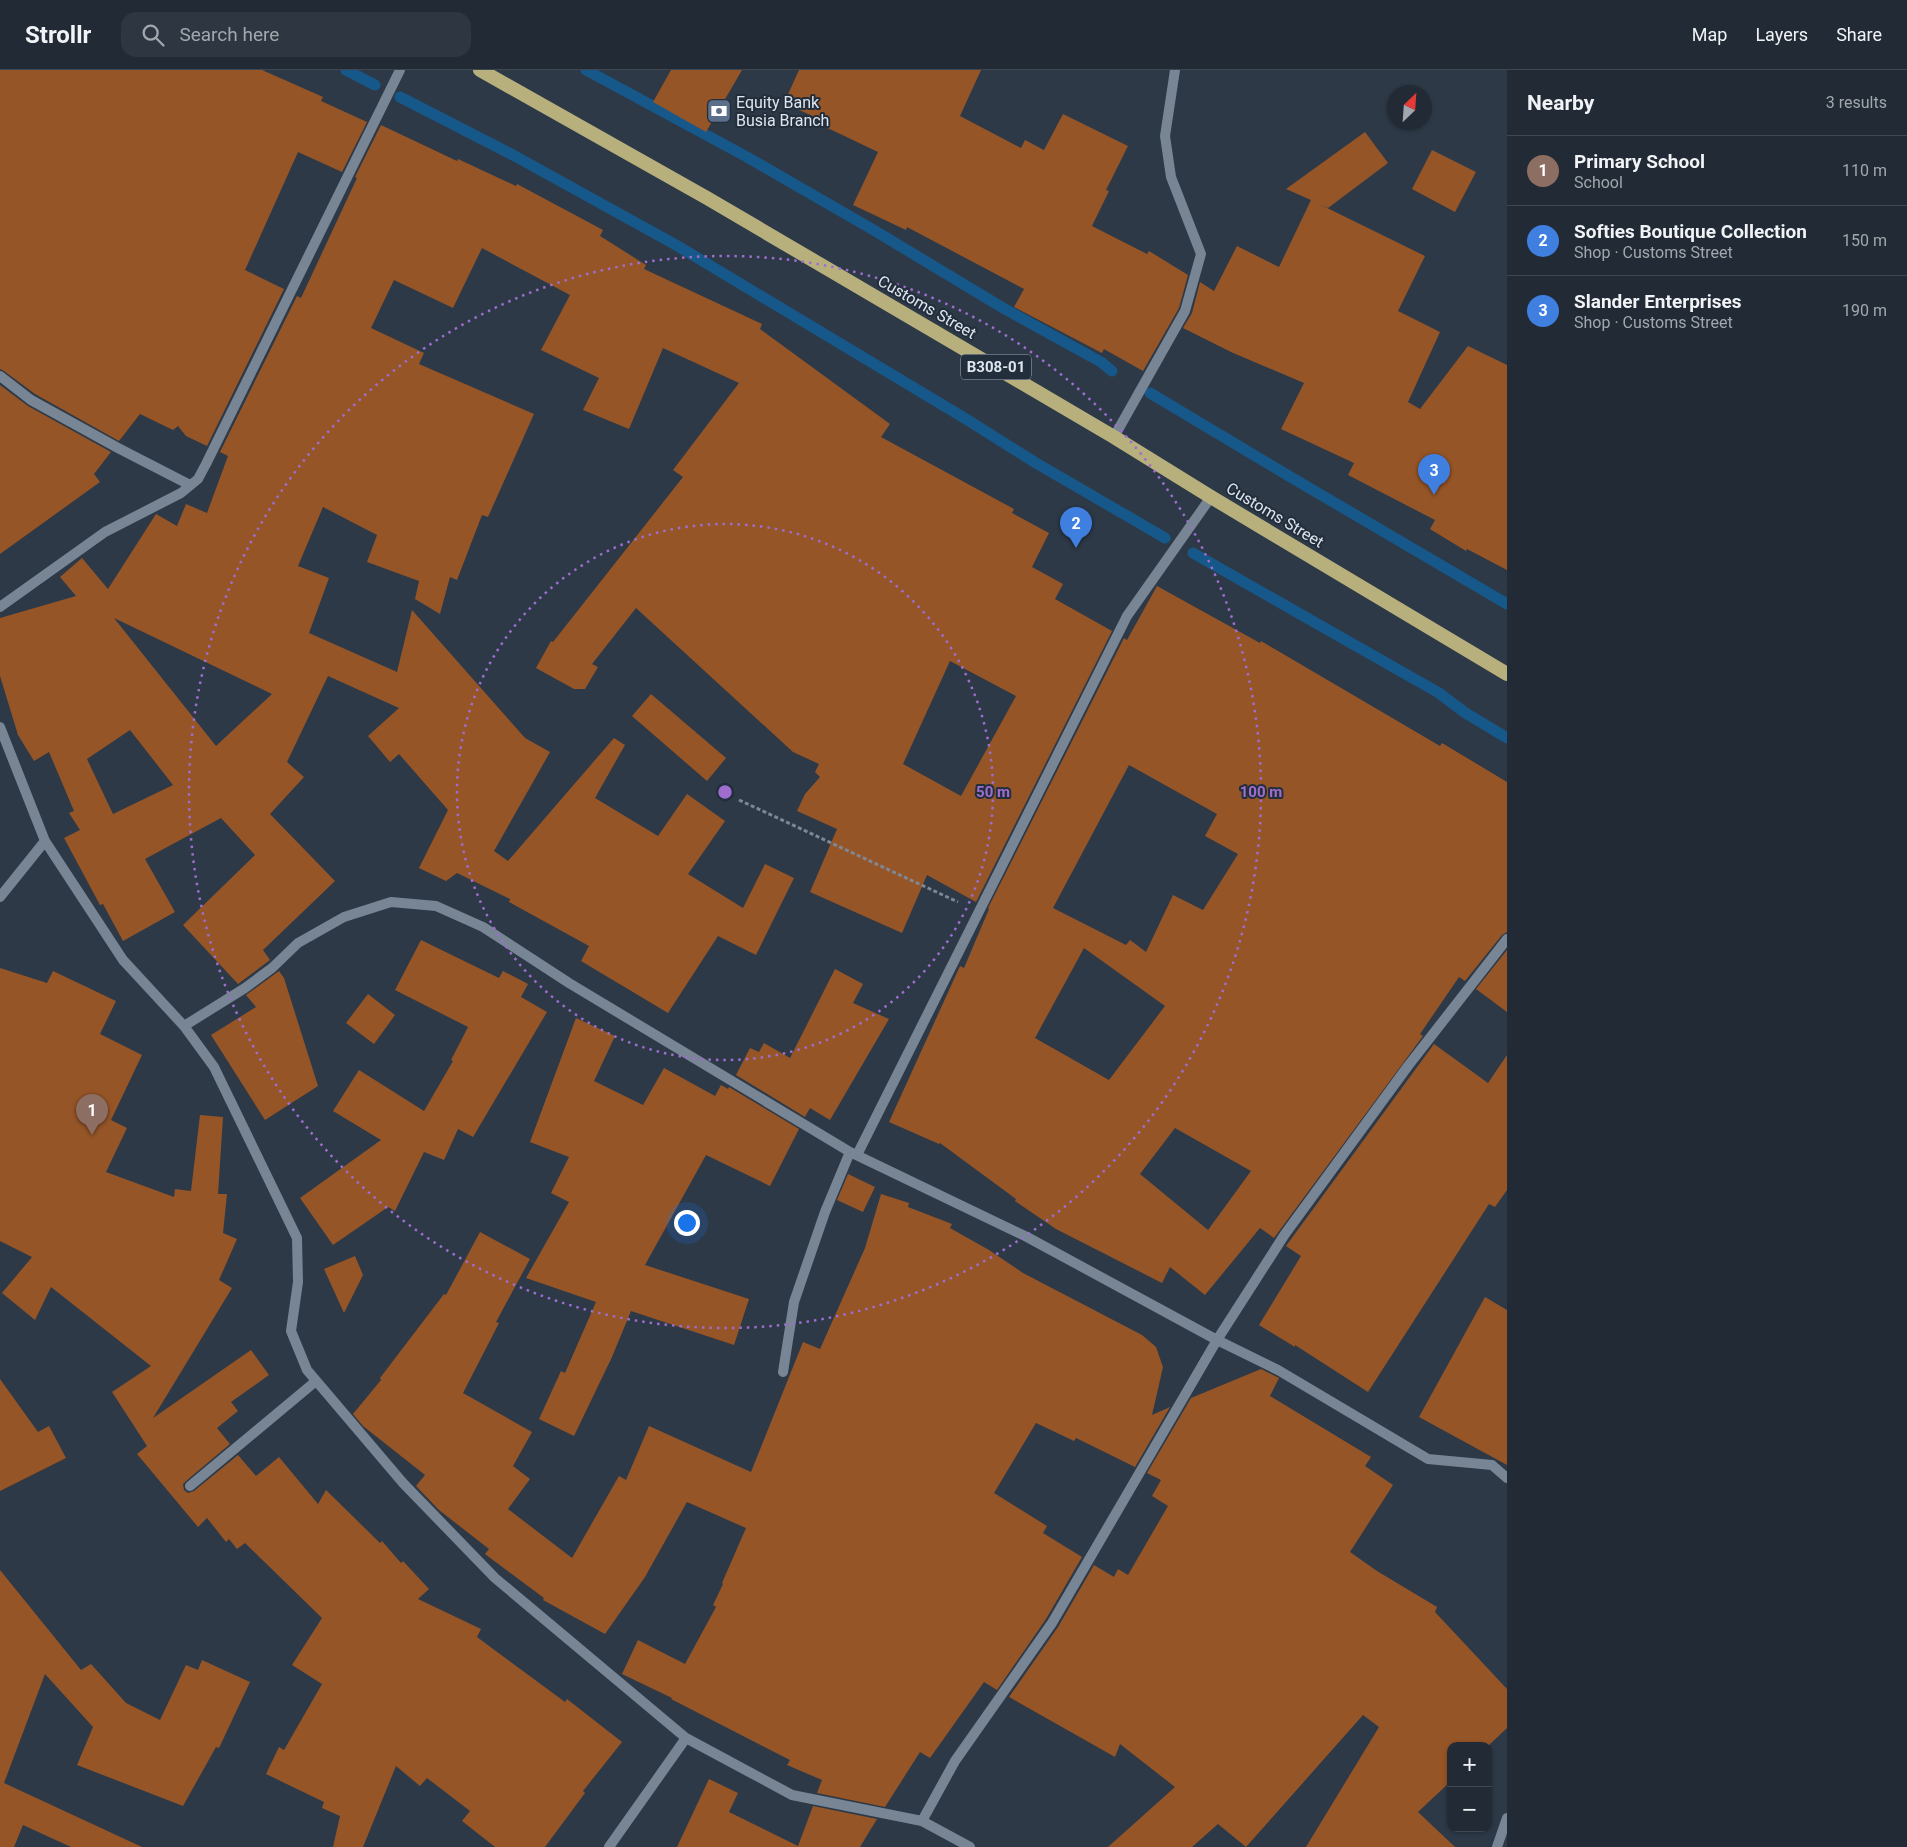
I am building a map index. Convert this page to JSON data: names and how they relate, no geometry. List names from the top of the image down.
{
  "streets": {
    "highway": ["Customs Street", "B308-01"]
  },
  "places": {
    "bank": ["Equity Bank Busia Branch"]
  },
  "north": "top right",
  "page": {
    "header": "Strollr",
    "search": "Search here",
    "nav": ["Map", "Layers", "Share"],
    "heading": ["Nearby", "3 results"],
    "list": [
      {
        "mark": "1",
        "name": "Primary School",
        "note": "School",
        "value": "110 m"
      },
      {
        "mark": "2",
        "name": "Softies Boutique Collection",
        "note": "Shop · Customs Street",
        "value": "150 m"
      },
      {
        "mark": "3",
        "name": "Slander Enterprises",
        "note": "Shop · Customs Street",
        "value": "190 m"
      }
    ],
    "pins": ["3", "2", "1"],
    "map_buttons": ["+", "−"]
  },
  "rings": ["50 m", "100 m"]
}
